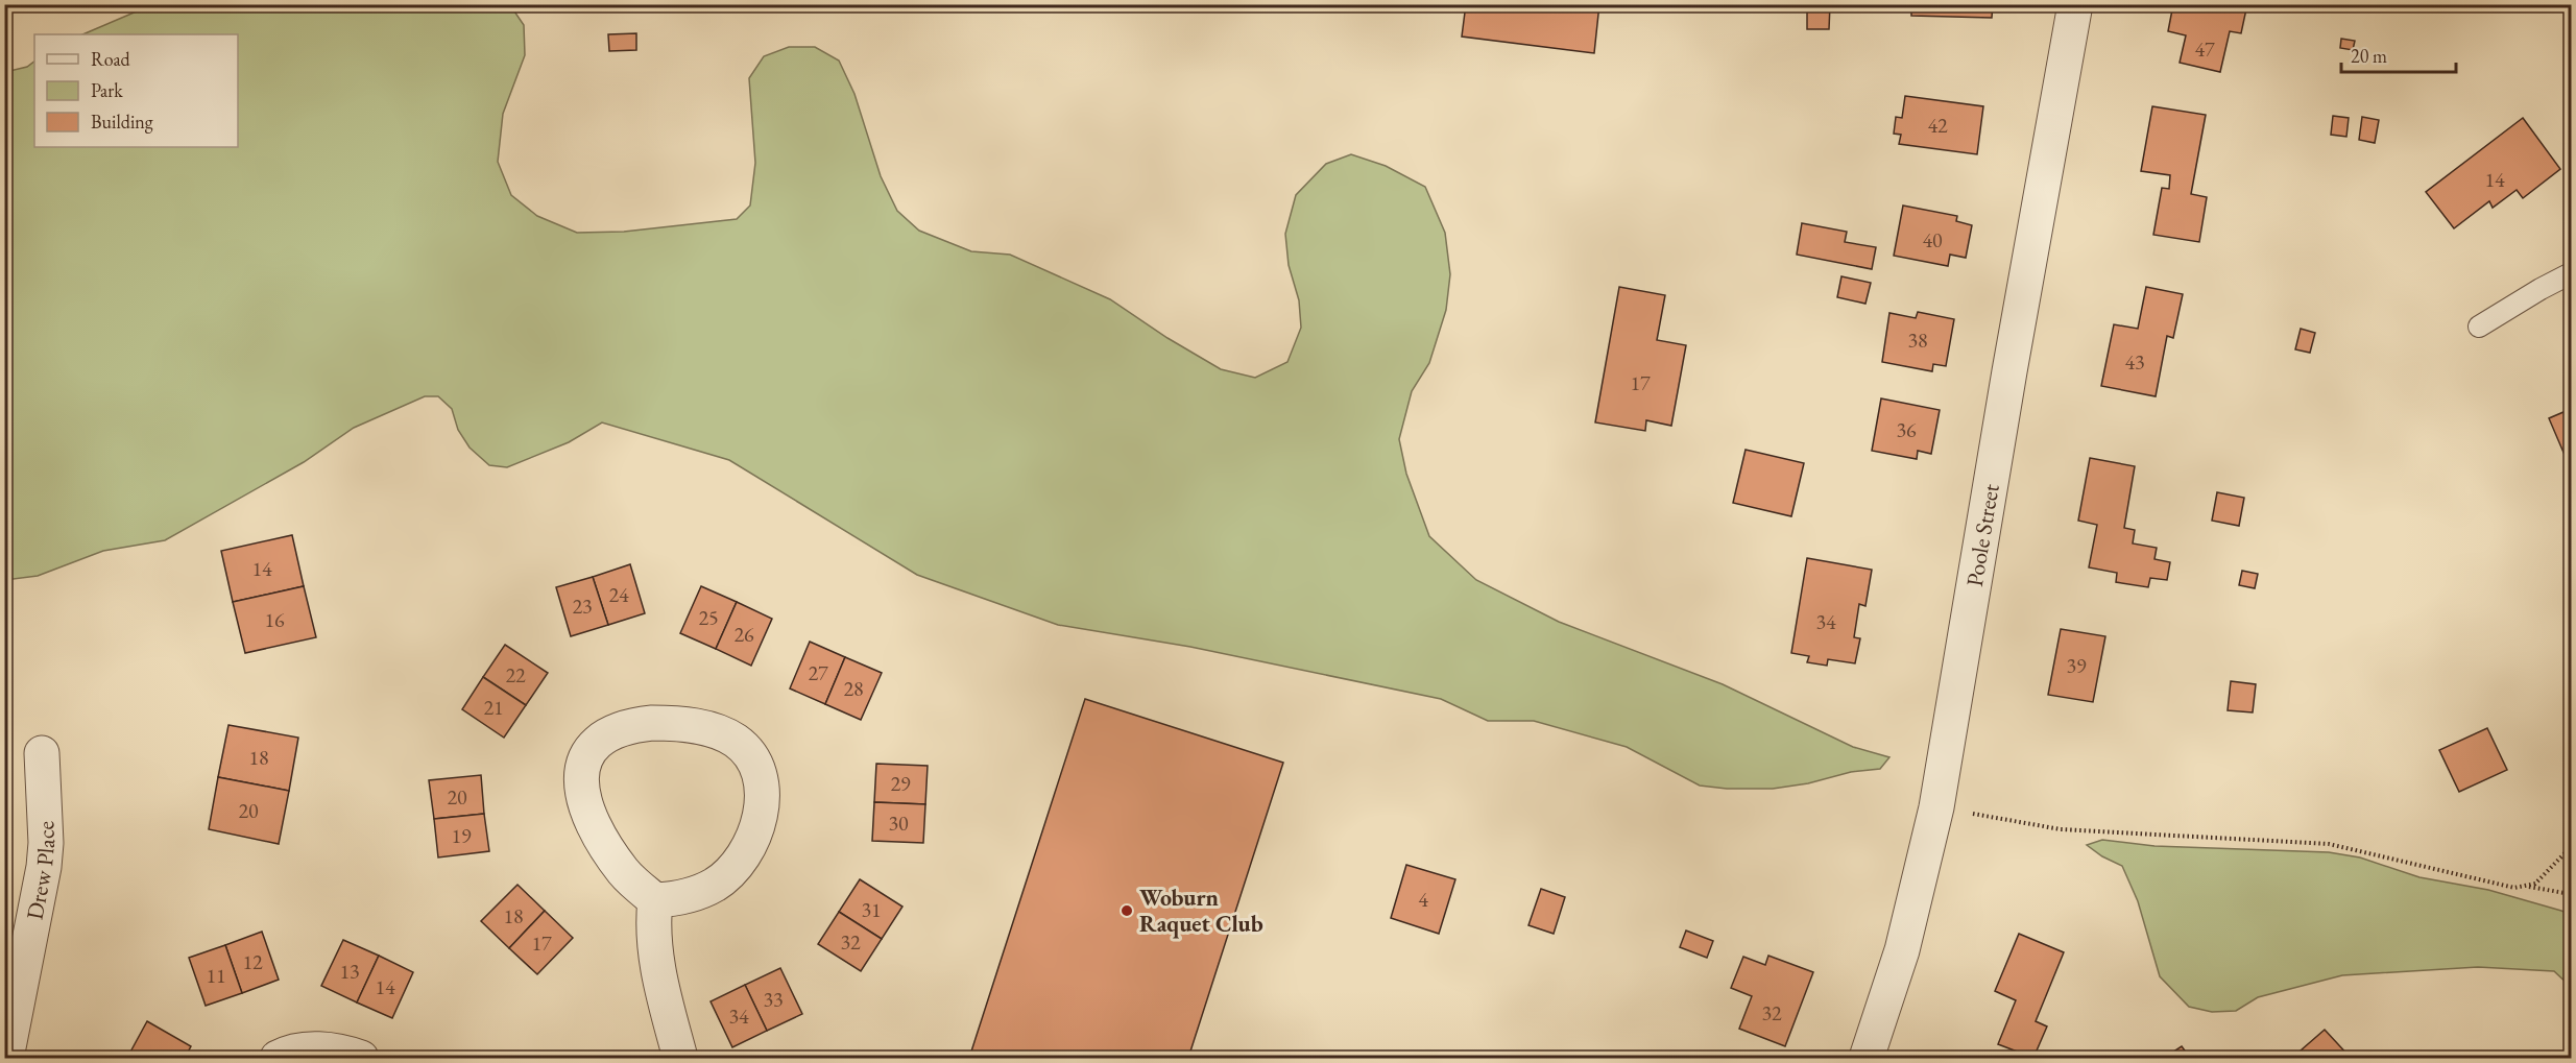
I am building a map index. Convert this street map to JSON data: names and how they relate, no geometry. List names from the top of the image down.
{
  "streets": {
    "street": ["Poole Street", "Drew Place"]
  },
  "places": ["Woburn Raquet Club"],
  "house_numbers": [
    "47",
    "42",
    "14",
    "40",
    "38",
    "43",
    "17",
    "36",
    "14",
    "24",
    "23",
    "25",
    "16",
    "34",
    "26",
    "39",
    "27",
    "22",
    "28",
    "21",
    "18",
    "29",
    "20",
    "20",
    "30",
    "19",
    "4",
    "31",
    "18",
    "32",
    "17",
    "12",
    "13",
    "11",
    "14",
    "33",
    "32",
    "34"
  ],
  "legend": ["Road", "Park", "Building"],
  "scale_bar": "20 m"
}
